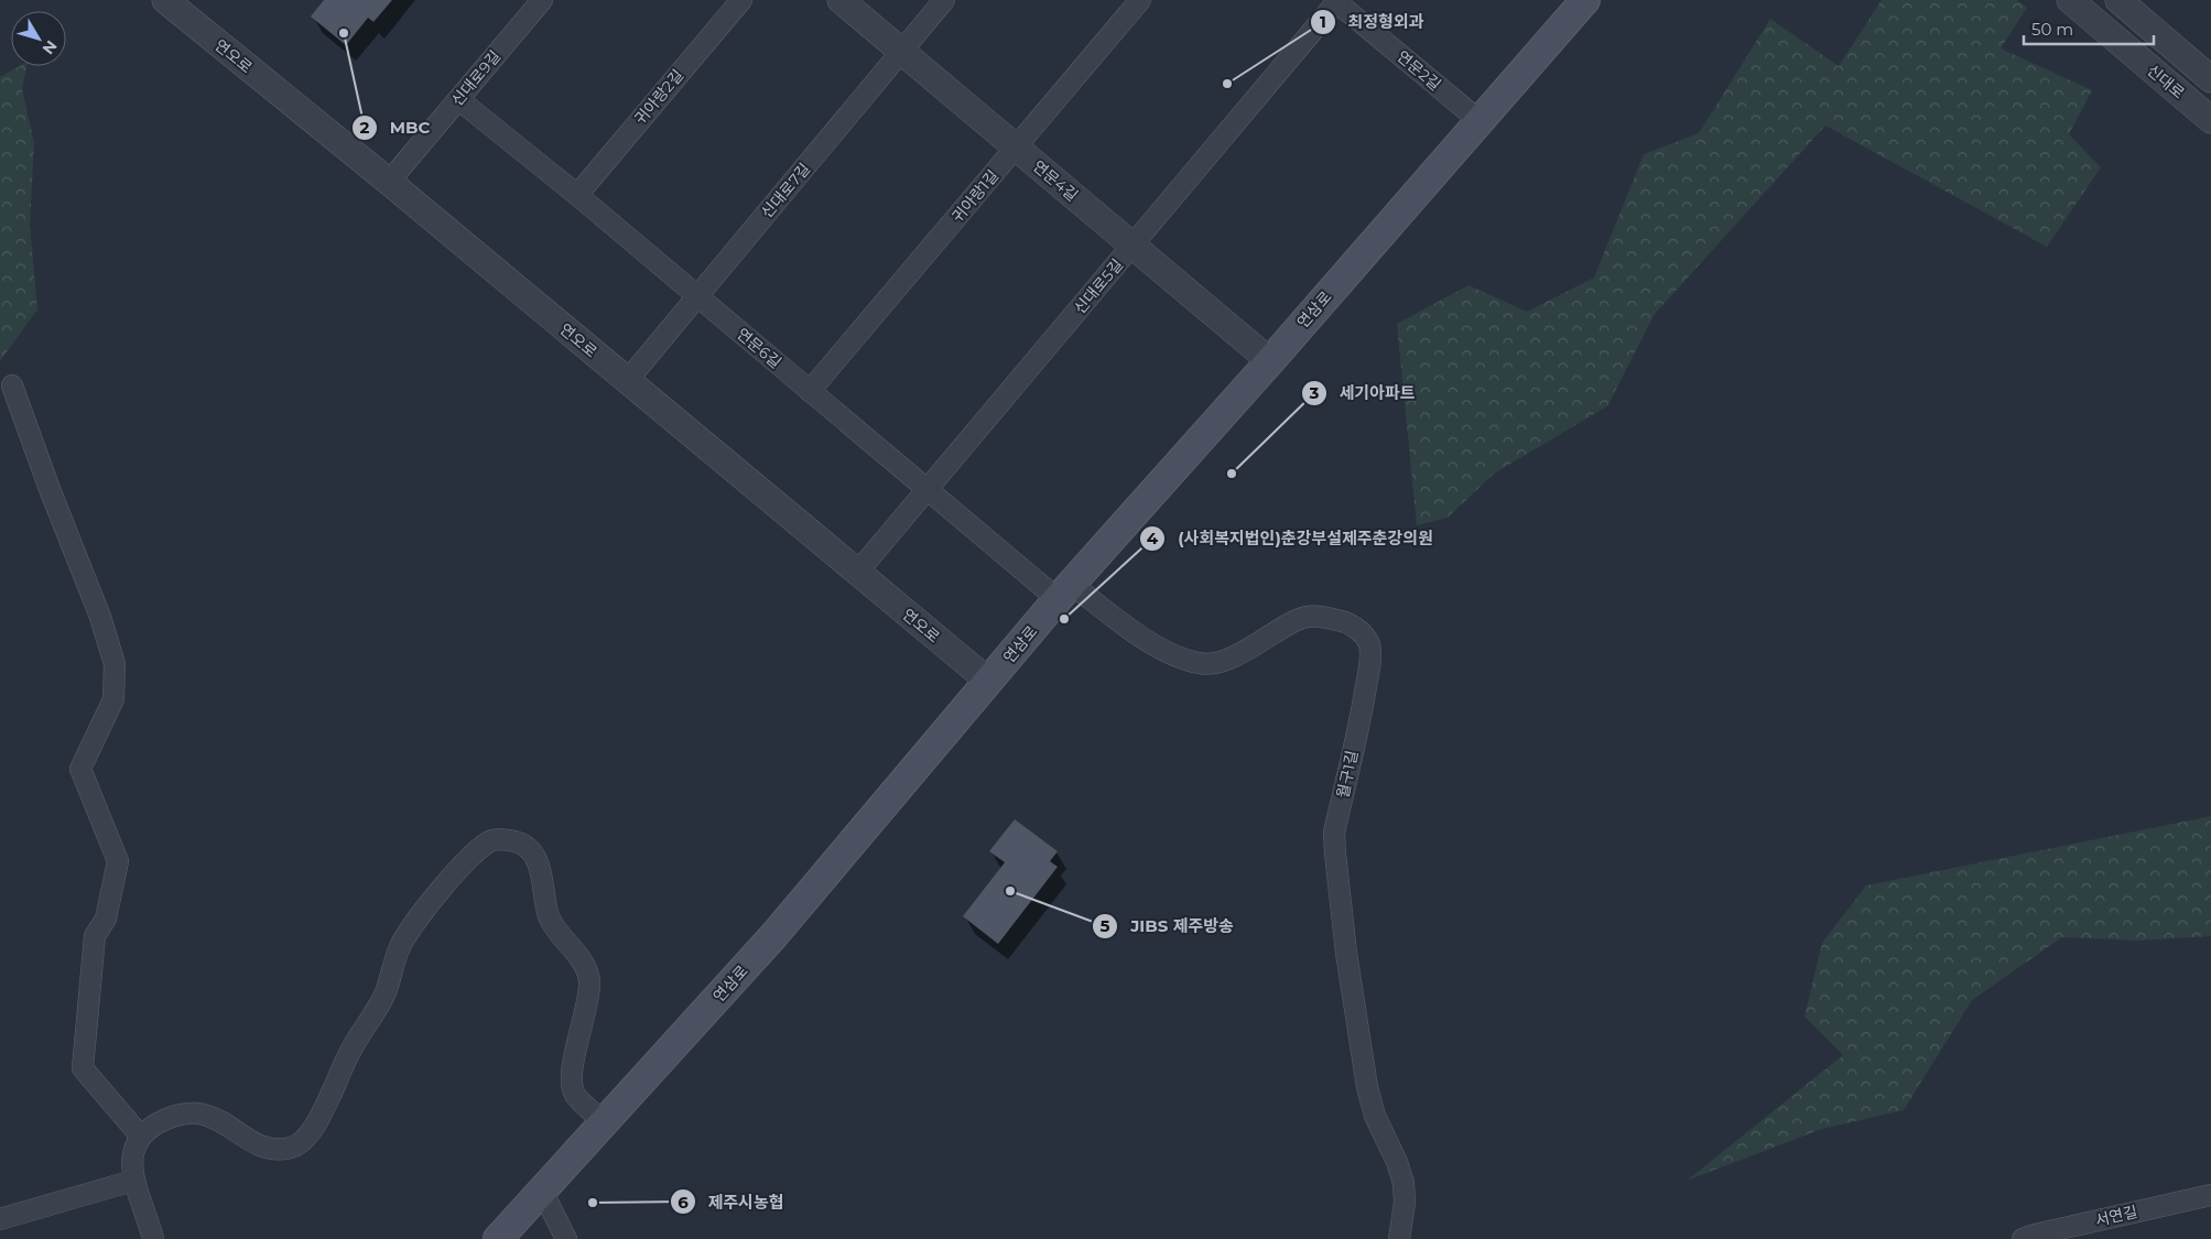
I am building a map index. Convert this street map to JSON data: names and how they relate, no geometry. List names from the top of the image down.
{
  "streets": {
    "main road": ["연삼로"],
    "street": [
      "연오로",
      "연문2길",
      "신대로9길",
      "신대로",
      "귀아랑2길",
      "연문4길",
      "신대로7길",
      "귀아랑1길",
      "신대로5길",
      "연문6길",
      "월구1길",
      "서연길"
    ]
  },
  "crossings": [
    ["연오로", "신대로9길"],
    ["연오로", "신대로7길"],
    ["연오로", "신대로5길"],
    ["연오로", "연삼로"],
    ["연문2길", "신대로5길"],
    ["연문2길", "연삼로"],
    ["신대로9길", "연문6길"],
    ["귀아랑2길", "연문6길"],
    ["연문4길", "신대로7길"],
    ["연문4길", "귀아랑1길"],
    ["연문4길", "신대로5길"],
    ["연문4길", "연삼로"],
    ["신대로7길", "연문6길"],
    ["귀아랑1길", "연문6길"],
    ["신대로5길", "연문6길"],
    ["연삼로", "연문6길"],
    ["연삼로", "월구1길"],
    ["연문6길", "월구1길"]
  ],
  "places": [
    "MBC",
    "최정형외과",
    "세기아파트",
    "(사회복지법인)춘강부설제주춘강의원",
    "JIBS 제주방송",
    "제주시농협"
  ],
  "scale_bar": "50 m",
  "north": "bottom right"
}
